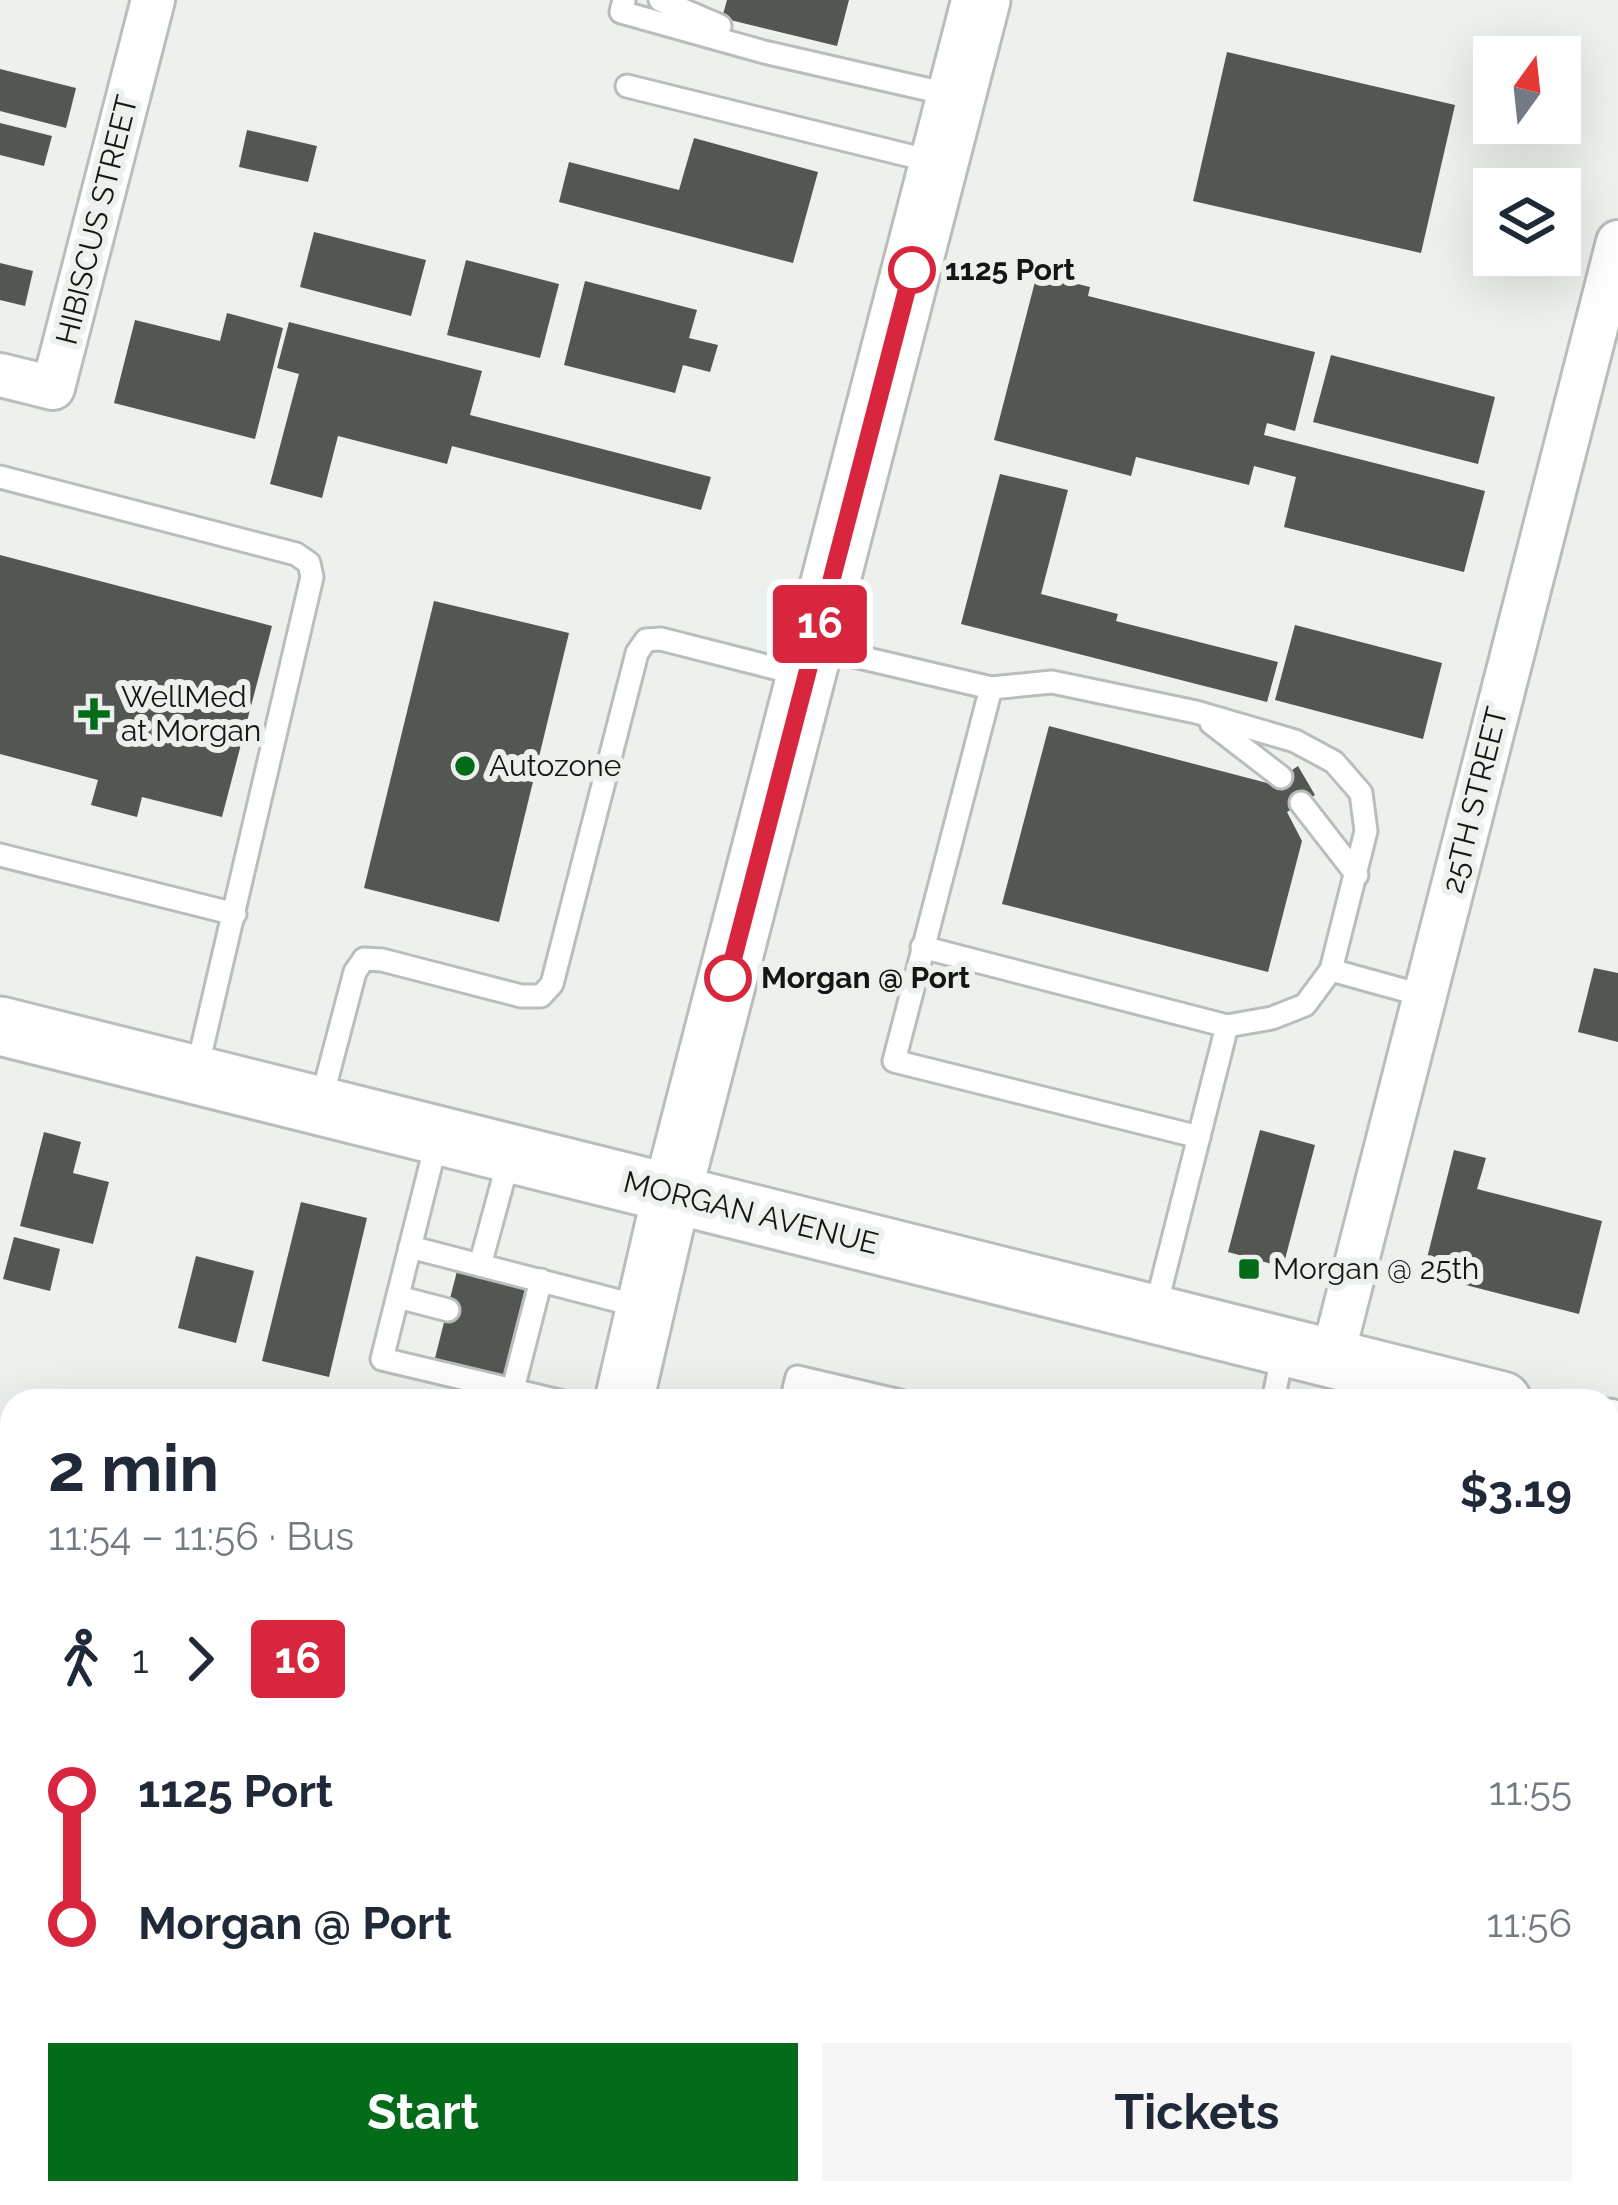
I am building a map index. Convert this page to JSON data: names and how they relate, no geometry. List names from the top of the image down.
{
  "streets": {
    "main road": ["MORGAN AVENUE"],
    "street": ["HIBISCUS STREET", "25TH STREET"]
  },
  "crossings": [
    ["25TH STREET", "MORGAN AVENUE"]
  ],
  "places": {
    "other": ["1125 Port", "Autozone", "Morgan @ Port"],
    "health": ["WellMed at Morgan"],
    "transit": ["Morgan @ 25th"]
  },
  "lines": ["bus line 16"],
  "north": "top",
  "page": {
    "on_map": "16",
    "heading": ["2 min", "11:54 – 11:56 · Bus", "$3.19"],
    "legs": ["1", "16"],
    "list": [
      {
        "name": "1125 Port",
        "value": "11:55"
      },
      {
        "name": "Morgan @ Port",
        "value": "11:56"
      }
    ],
    "buttons": ["Start", "Tickets"]
  }
}
